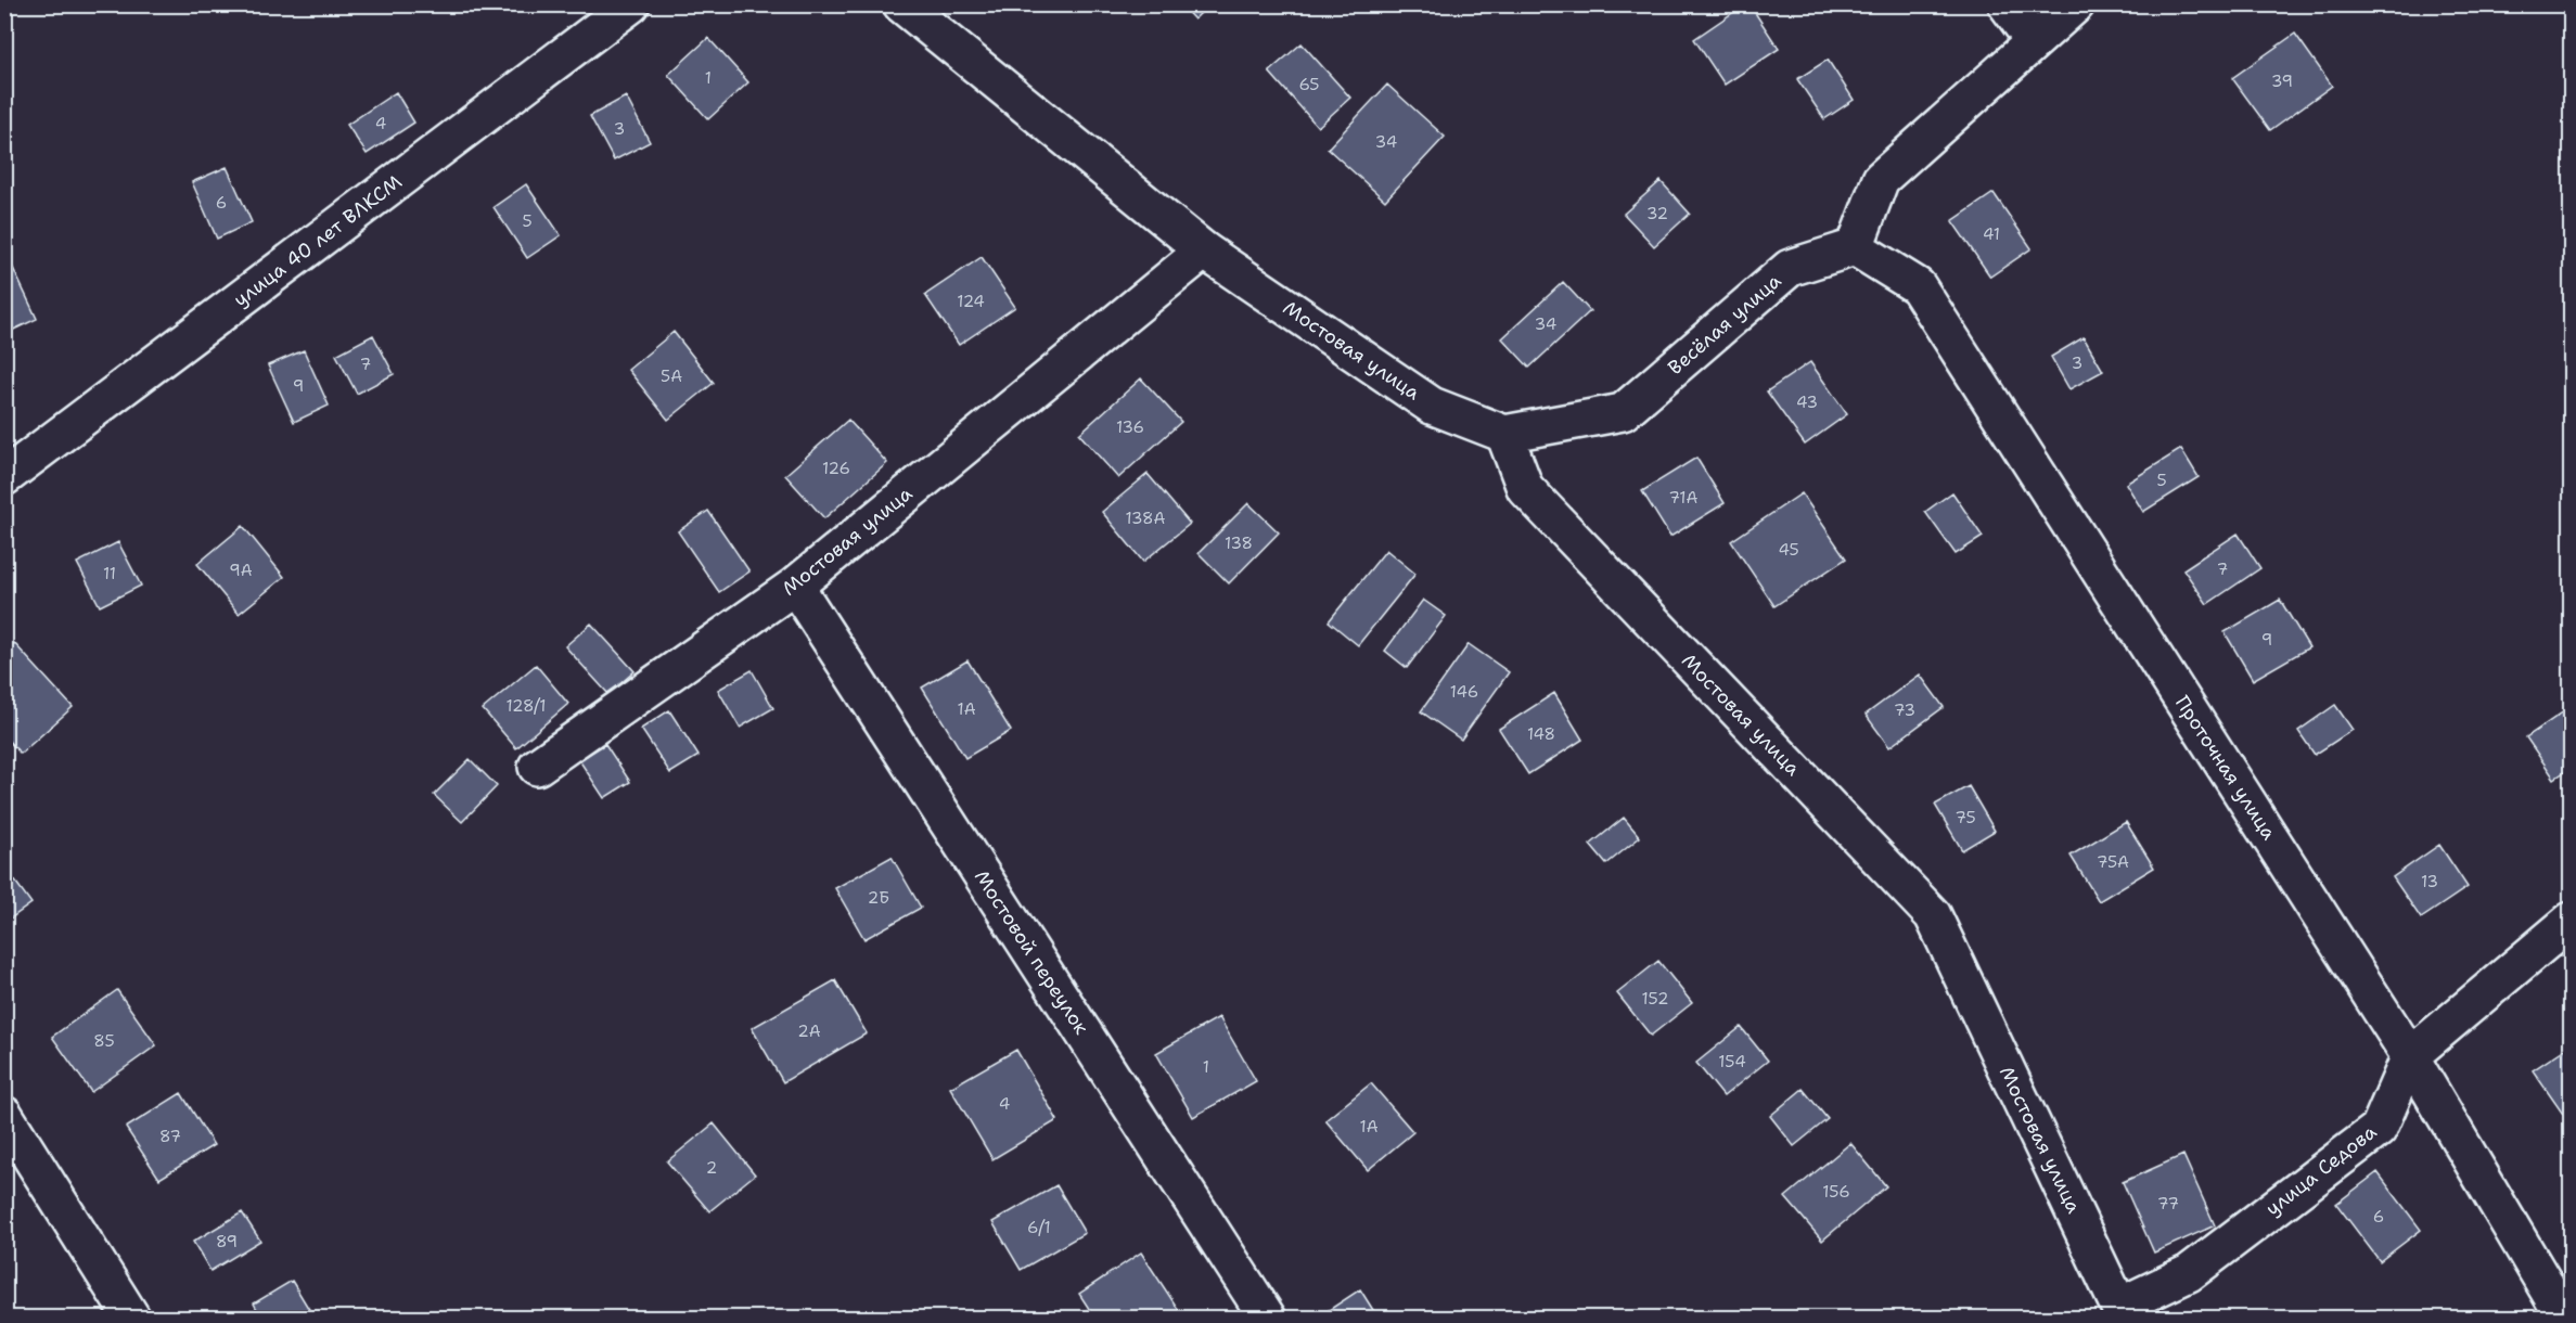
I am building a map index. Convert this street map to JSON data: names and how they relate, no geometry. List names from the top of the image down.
{
  "streets": {
    "street": [
      "улица 40 лет ВЛКСМ",
      "Весёлая улица",
      "Мостовая улица",
      "Проточная улица",
      "Мостовой переулок",
      "улица Седова"
    ]
  },
  "crossings": [
    ["Весёлая улица", "Мостовая улица"],
    ["Весёлая улица", "Проточная улица"],
    ["Мостовая улица", "Мостовой переулок"],
    ["Мостовая улица", "улица Седова"],
    ["Проточная улица", "улица Седова"]
  ],
  "house_numbers": [
    "1",
    "39",
    "65",
    "4",
    "3",
    "34",
    "6",
    "32",
    "5",
    "41",
    "124",
    "34",
    "3",
    "7",
    "5А",
    "9",
    "43",
    "136",
    "126",
    "5",
    "71А",
    "138А",
    "138",
    "45",
    "7",
    "9А",
    "11",
    "9",
    "146",
    "128/1",
    "1А",
    "73",
    "148",
    "75",
    "75А",
    "13",
    "2Б",
    "152",
    "2А",
    "85",
    "154",
    "1",
    "4",
    "1А",
    "87",
    "2",
    "156",
    "77",
    "6",
    "6/1",
    "89"
  ]
}
